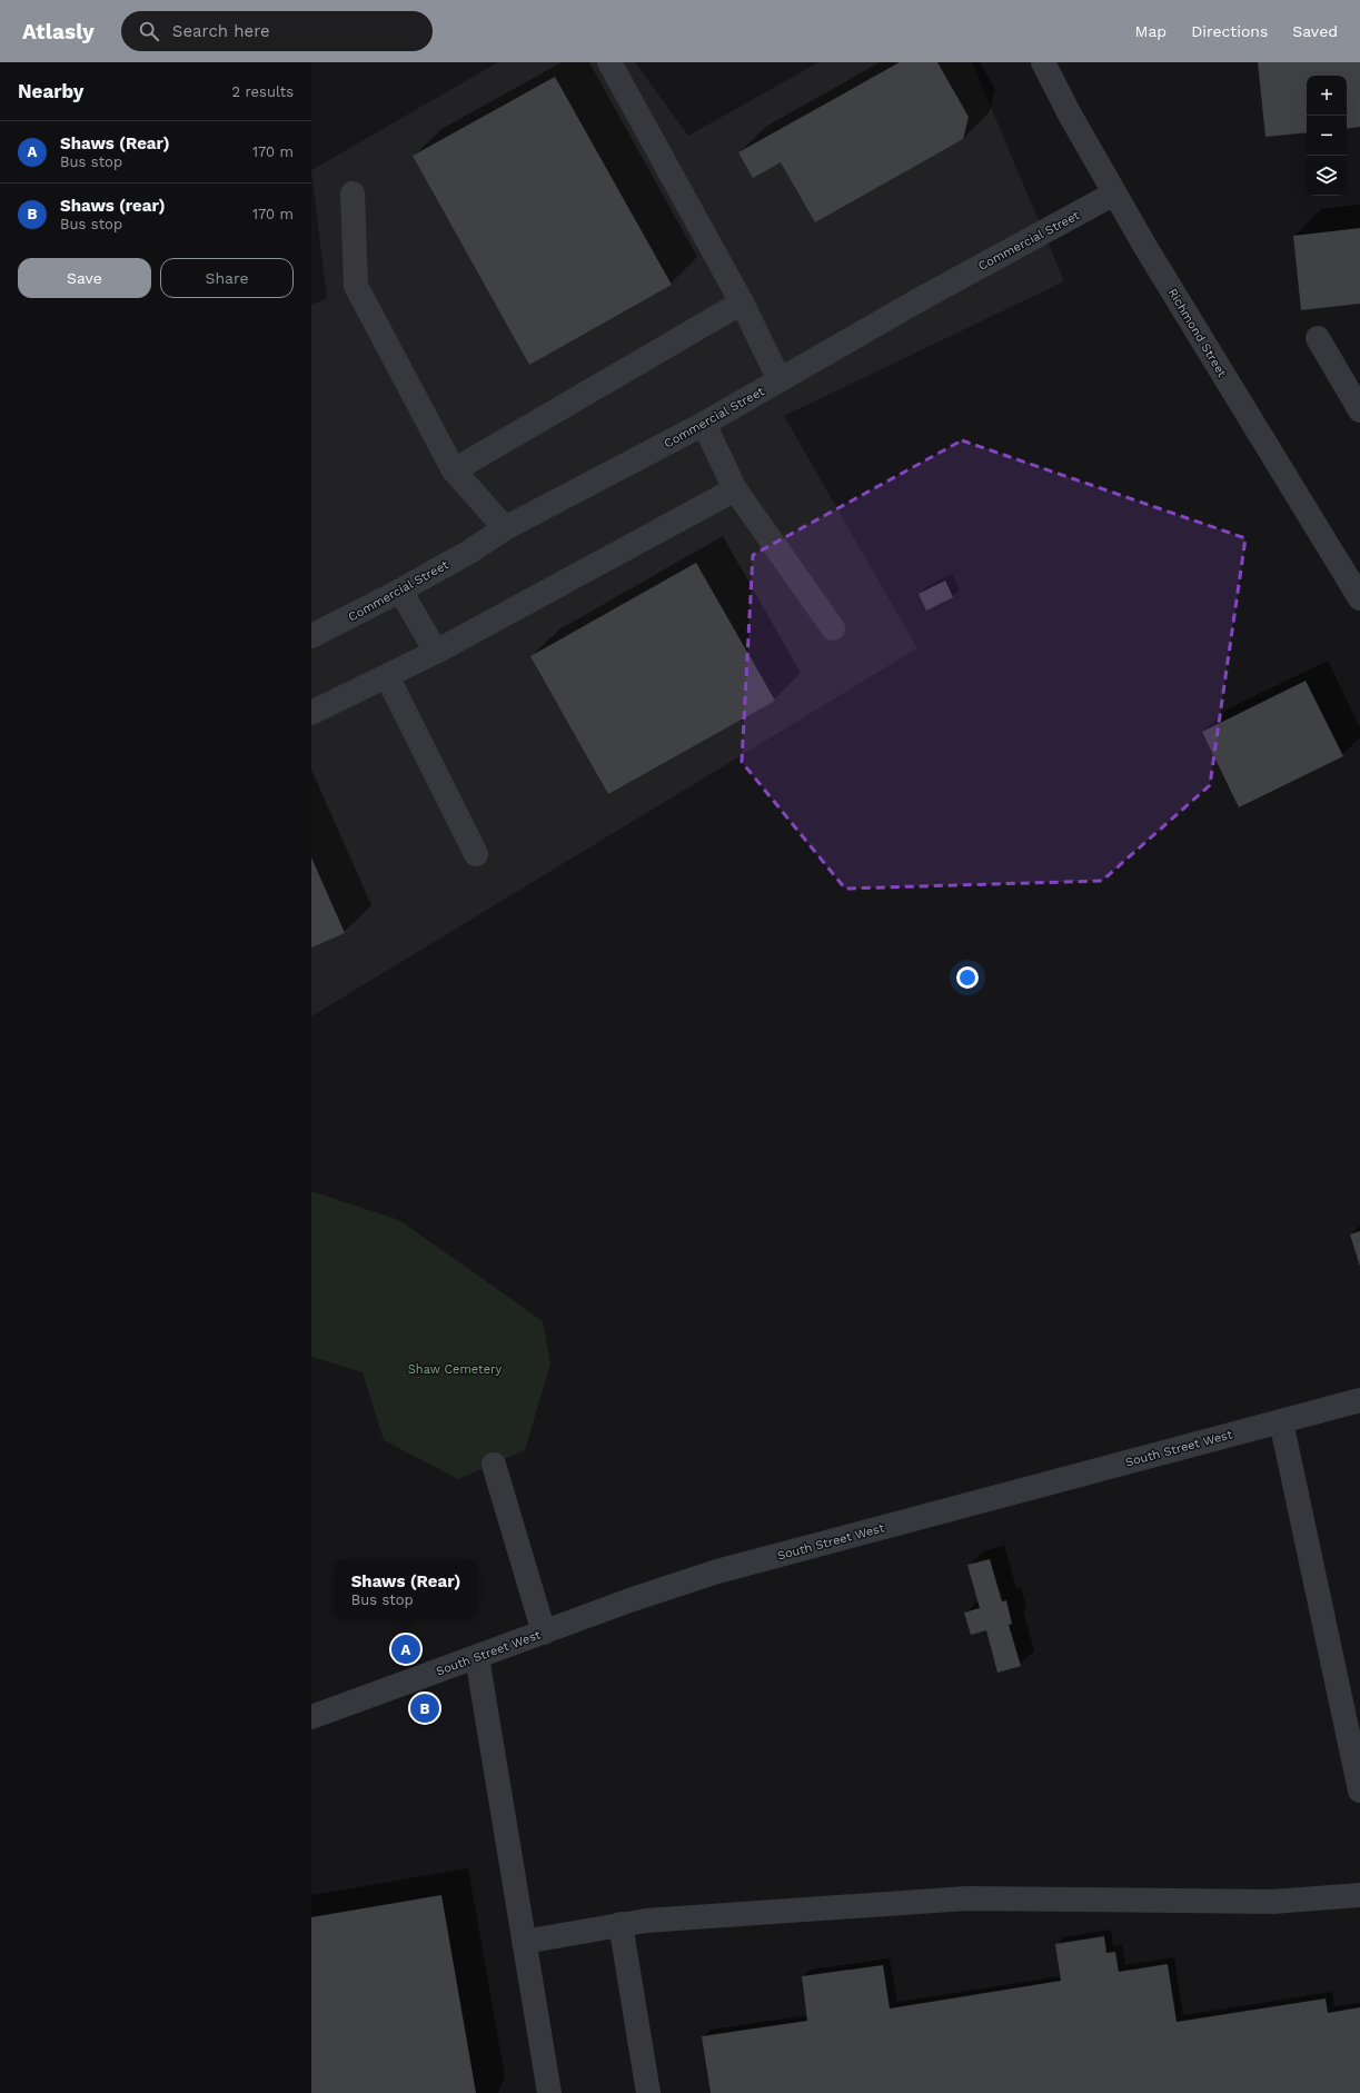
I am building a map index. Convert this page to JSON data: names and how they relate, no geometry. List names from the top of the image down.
{
  "streets": {
    "street": ["Commercial Street", "Richmond Street", "South Street West"]
  },
  "crossings": [
    ["Commercial Street", "Richmond Street"]
  ],
  "parks": ["Shaw Cemetery"],
  "page": {
    "header": "Atlasly",
    "search": "Search here",
    "nav": ["Map", "Directions", "Saved"],
    "heading": ["Nearby", "2 results"],
    "map_buttons": ["+", "−"],
    "list": [
      {
        "mark": "A",
        "name": "Shaws (Rear)",
        "note": "Bus stop",
        "value": "170 m"
      },
      {
        "mark": "B",
        "name": "Shaws (rear)",
        "note": "Bus stop",
        "value": "170 m"
      }
    ],
    "buttons": ["Save", "Share"],
    "popup": ["Shaws (Rear)", "Bus stop"],
    "pins": ["A", "B"]
  }
}
